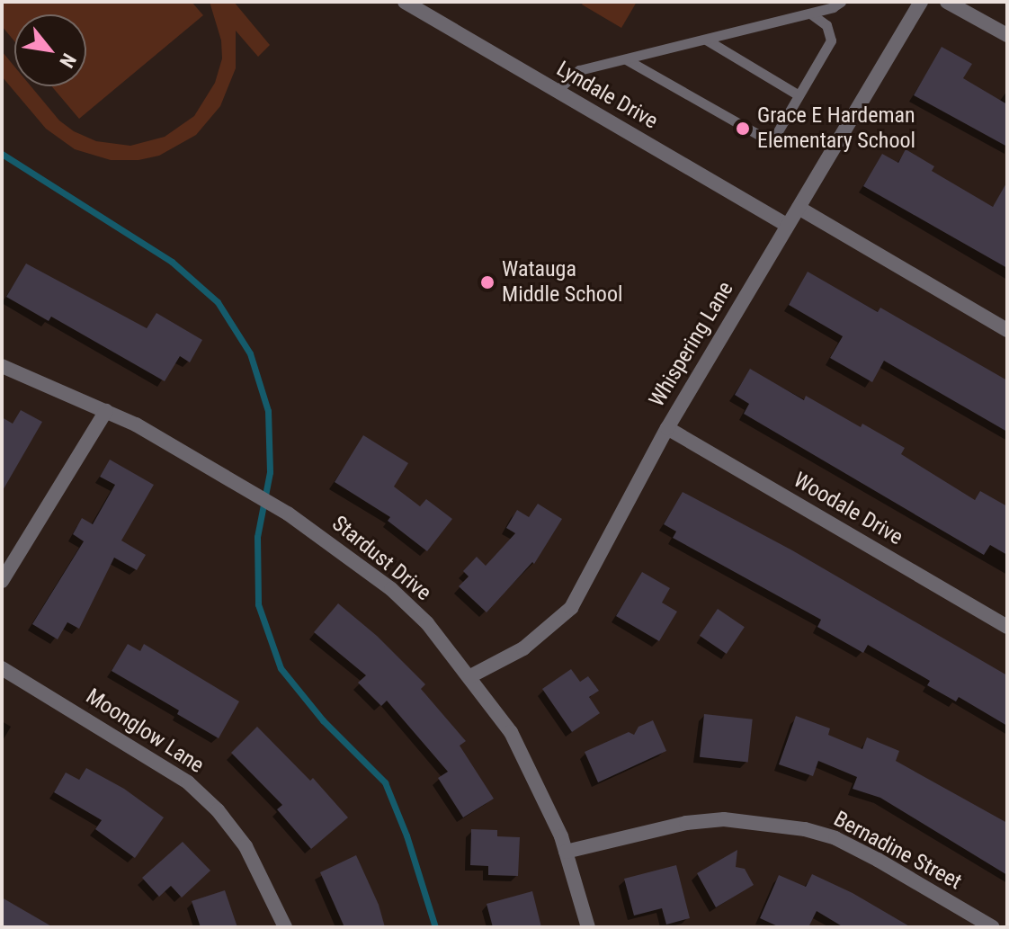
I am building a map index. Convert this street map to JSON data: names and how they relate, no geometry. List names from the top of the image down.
{
  "streets": {
    "street": [
      "Lyndale Drive",
      "Whispering Lane",
      "Woodale Drive",
      "Stardust Drive",
      "Moonglow Lane",
      "Bernadine Street"
    ]
  },
  "crossings": [
    ["Lyndale Drive", "Whispering Lane"],
    ["Whispering Lane", "Woodale Drive"],
    ["Whispering Lane", "Stardust Drive"],
    ["Stardust Drive", "Bernadine Street"]
  ],
  "places": ["Grace E Hardeman Elementary School", "Watauga Middle School"],
  "north": "bottom right"
}
